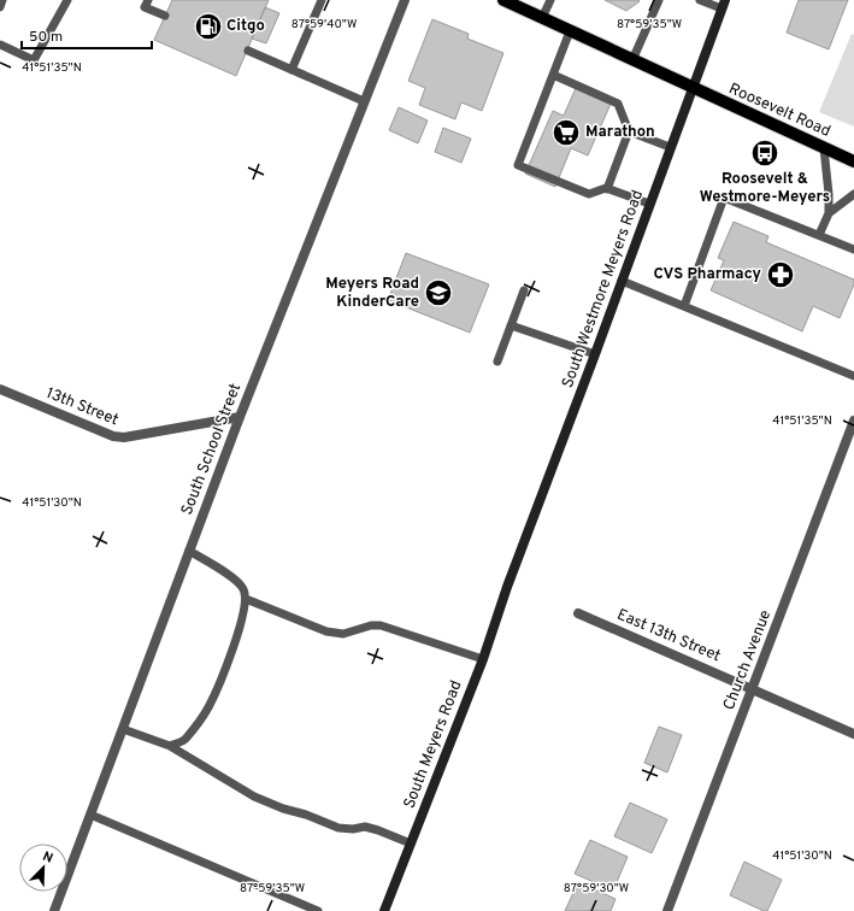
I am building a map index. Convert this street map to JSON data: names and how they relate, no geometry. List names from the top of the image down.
{
  "streets": {
    "main road": ["Roosevelt Road"],
    "street": [
      "South Westmore Meyers Road",
      "13th Street",
      "South School Street",
      "East 13th Street",
      "Church Avenue",
      "South Meyers Road"
    ]
  },
  "crossings": [
    ["Roosevelt Road", "South Westmore Meyers Road"],
    ["South Westmore Meyers Road", "South Meyers Road"],
    ["13th Street", "South School Street"],
    ["East 13th Street", "Church Avenue"]
  ],
  "places": {
    "fuel station": ["Citgo"],
    "supermarket": ["Marathon"],
    "bus stop": ["Roosevelt & Westmore-Meyers"],
    "pharmacy": ["CVS Pharmacy"],
    "school or university": ["Meyers Road KinderCare"]
  },
  "scale_bar": "50 m",
  "north": "top right",
  "coordinates": [
    "87°59'40\"W",
    "87°59'35\"W",
    "41°51'35\"N",
    "41°51'30\"N",
    "87°59'30\"W"
  ]
}
